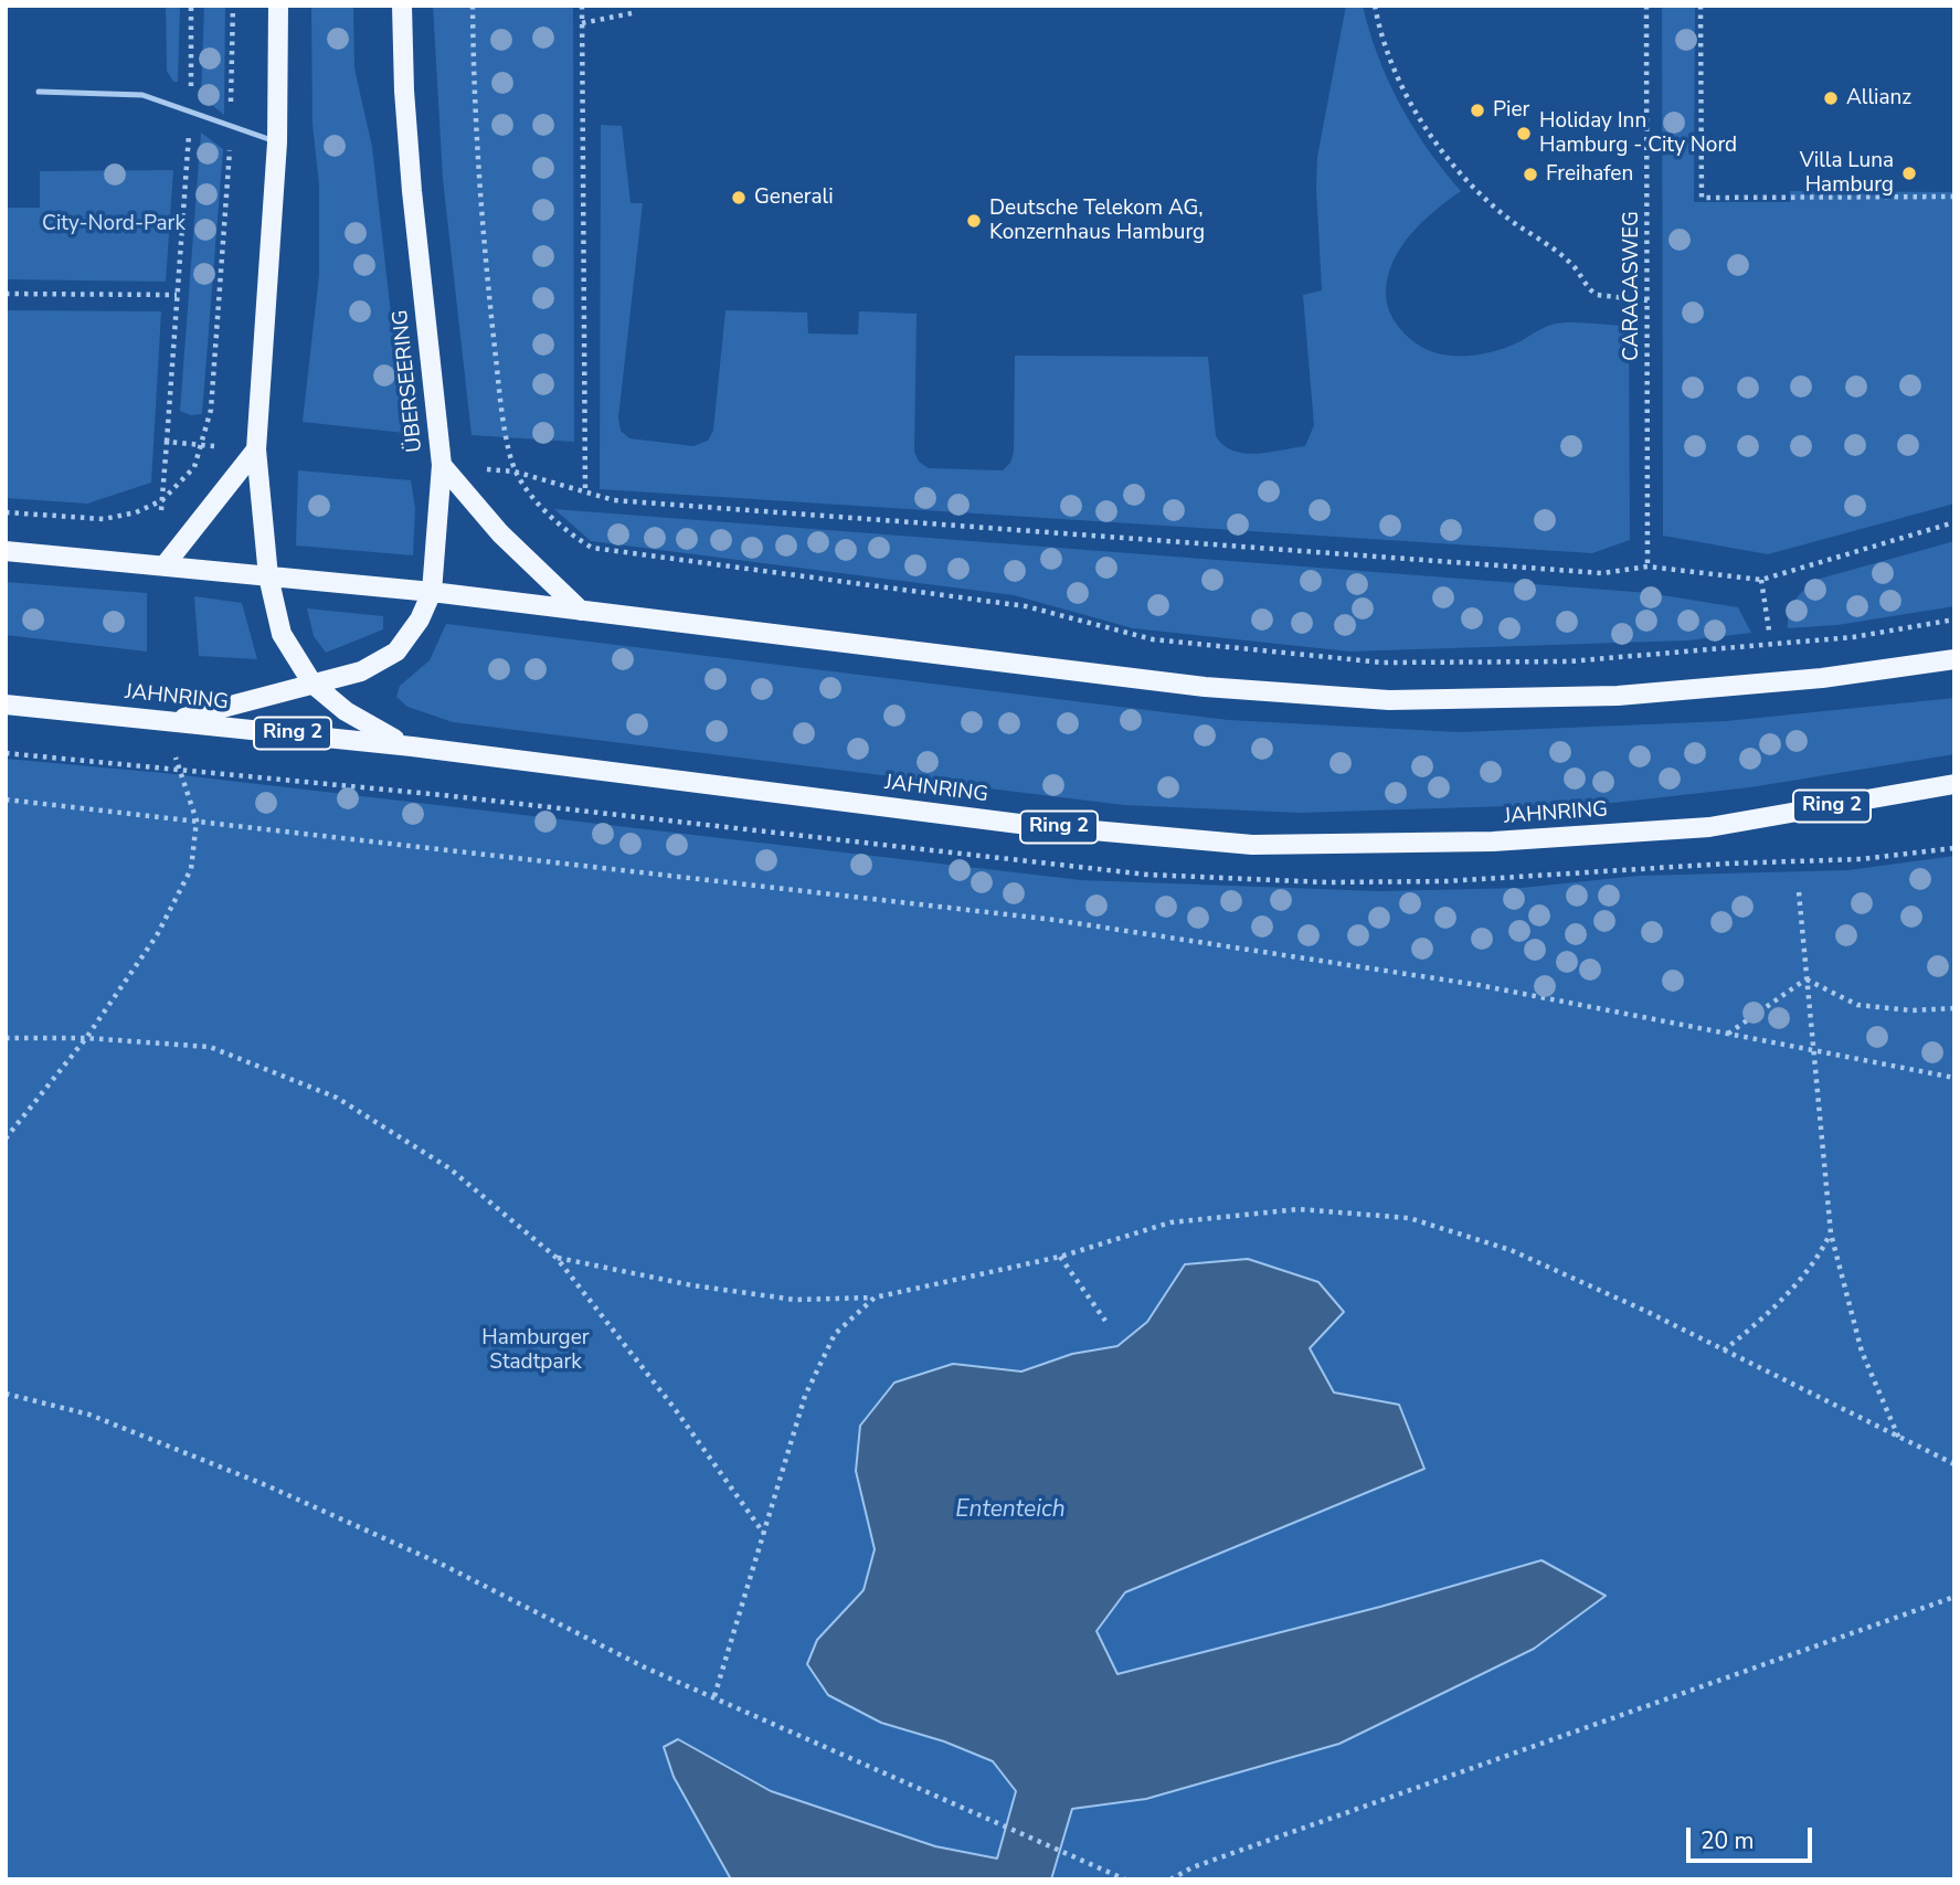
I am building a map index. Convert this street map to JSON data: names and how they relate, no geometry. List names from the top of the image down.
{
  "streets": {
    "main road": ["ÜBERSEERING", "JAHNRING", "Ring 2"],
    "path": ["CARACASWEG"]
  },
  "crossings": [
    ["ÜBERSEERING", "JAHNRING"]
  ],
  "water": ["Ententeich"],
  "parks": ["City-Nord-Park", "Hamburger Stadtpark"],
  "places": [
    "Allianz",
    "Pier",
    "Holiday Inn Hamburg - City Nord",
    "Villa Luna Hamburg",
    "Freihafen",
    "Generali",
    "Deutsche Telekom AG, Konzernhaus Hamburg"
  ],
  "scale_bar": "20 m"
}
